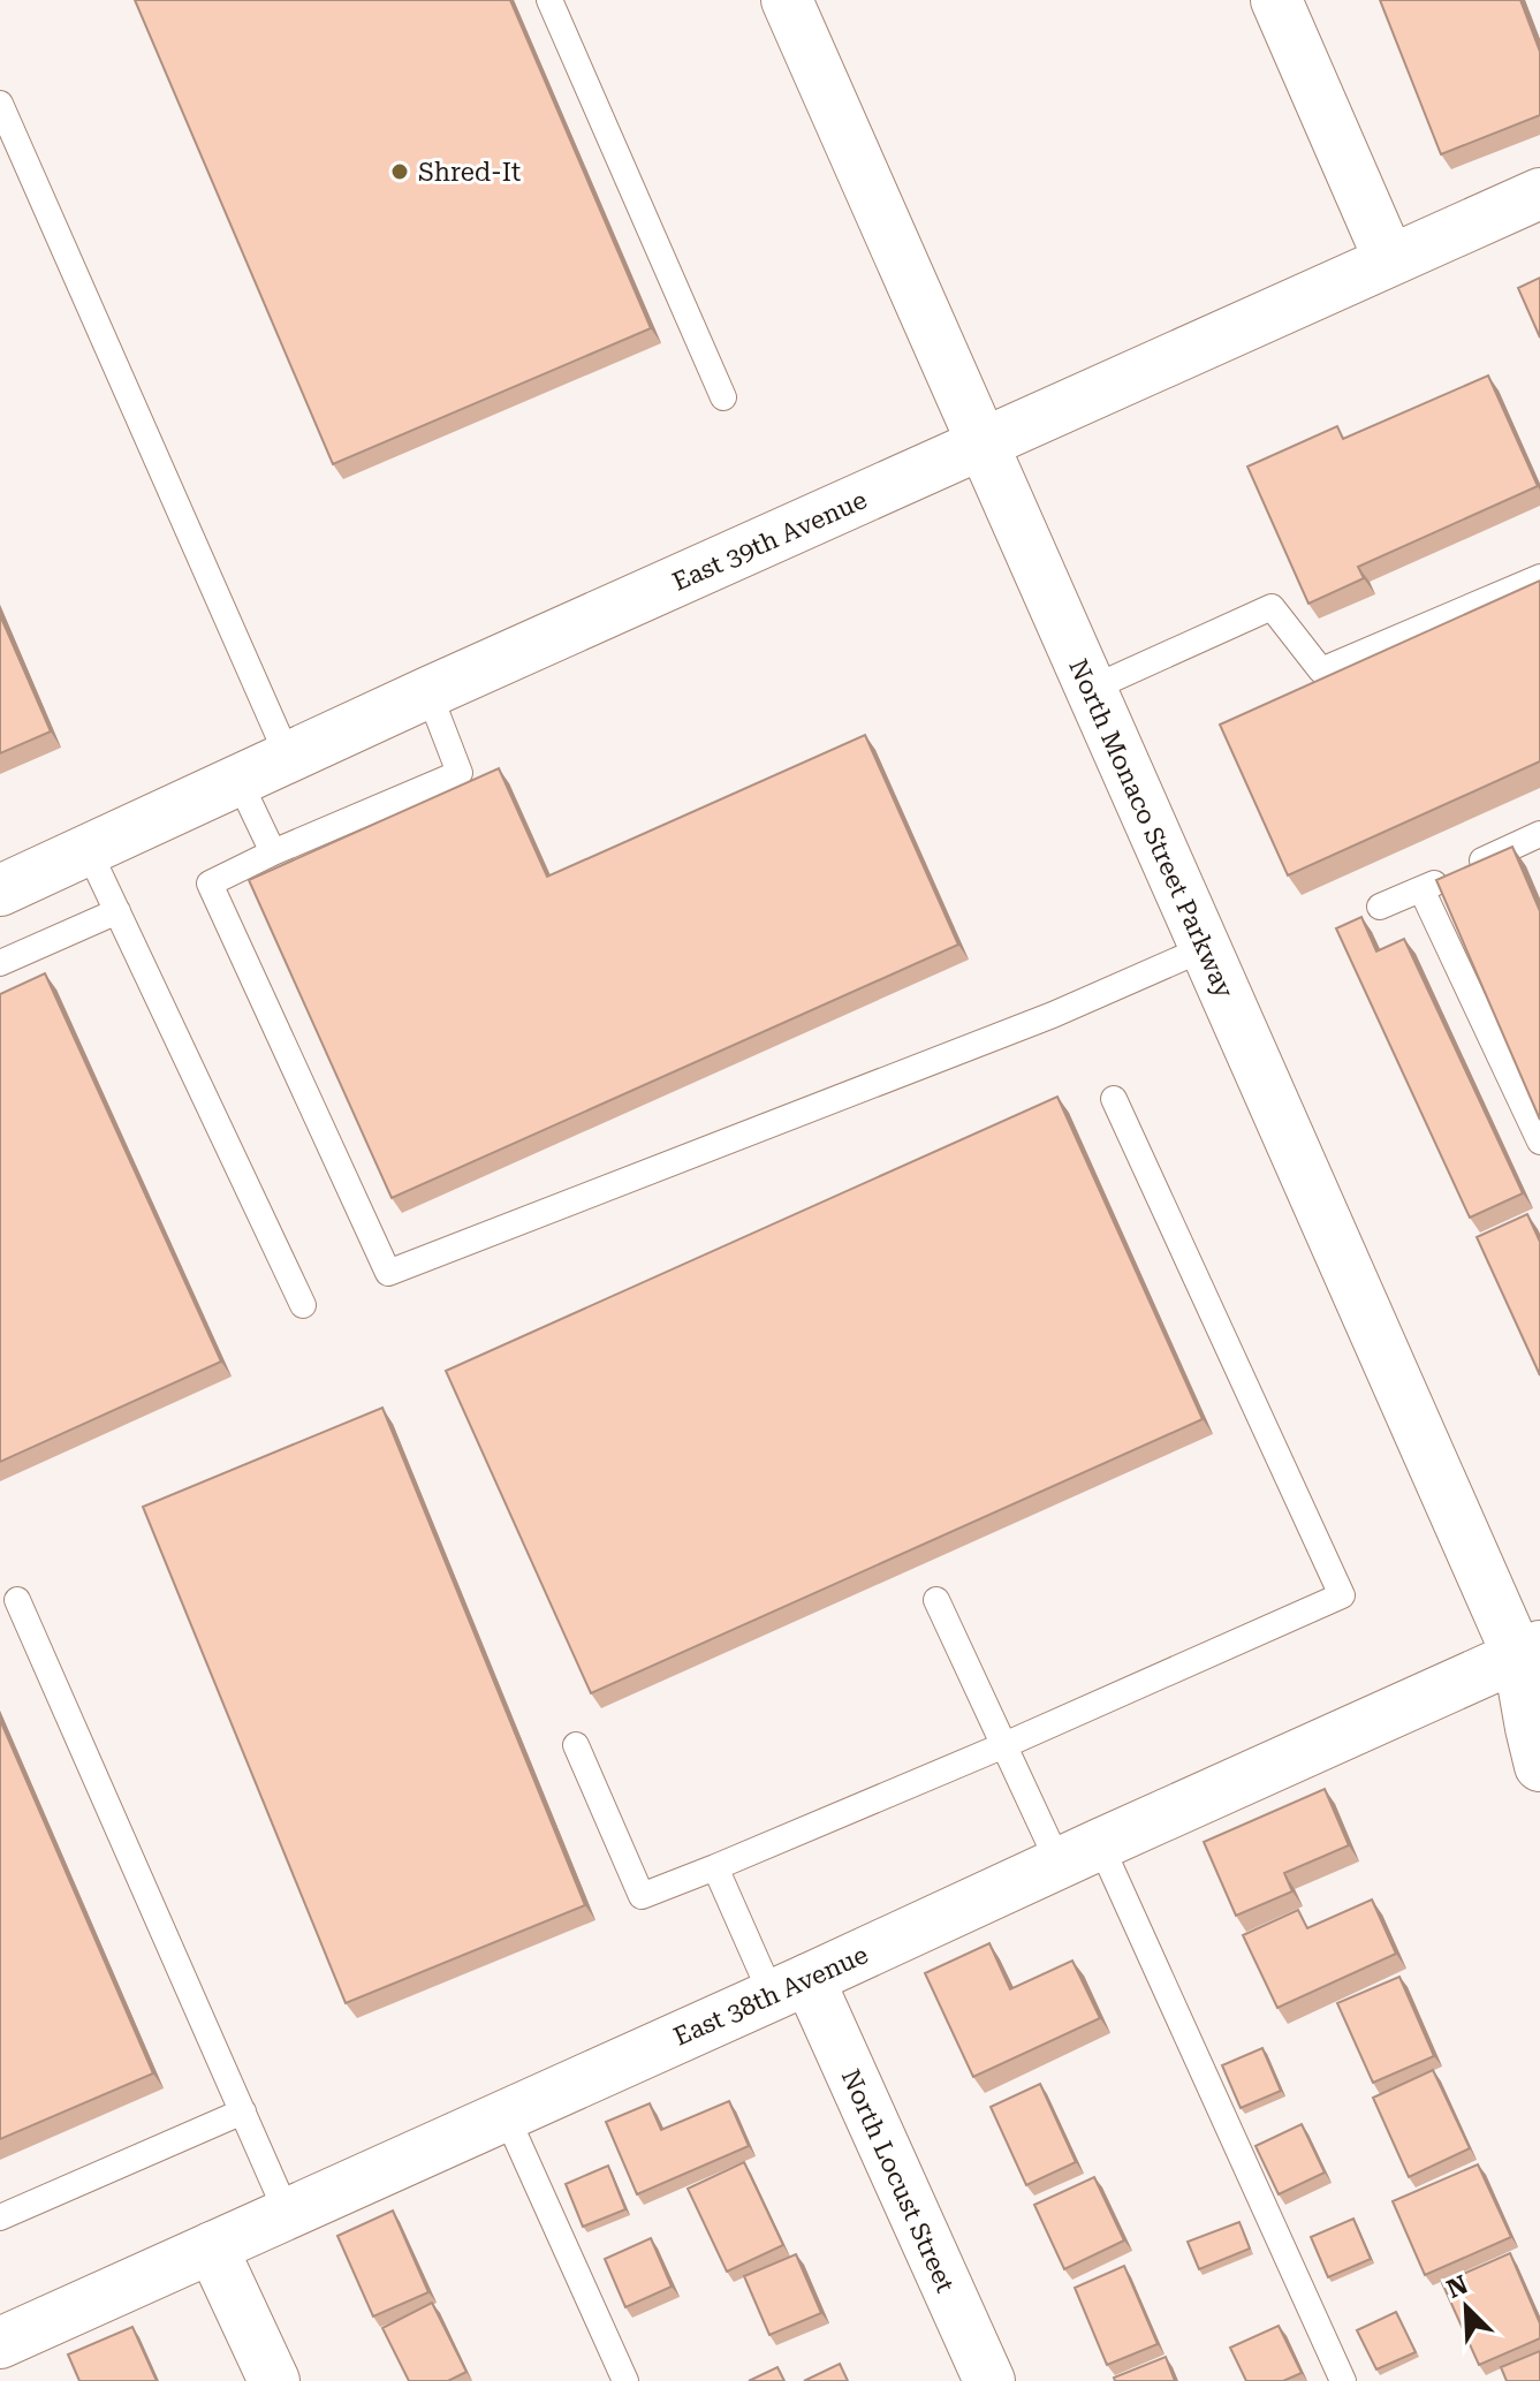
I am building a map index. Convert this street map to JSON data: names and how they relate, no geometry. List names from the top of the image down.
{
  "streets": {
    "street": [
      "East 39th Avenue",
      "North Monaco Street Parkway",
      "East 38th Avenue",
      "North Locust Street"
    ]
  },
  "crossings": [
    ["East 39th Avenue", "North Monaco Street Parkway"],
    ["North Monaco Street Parkway", "East 38th Avenue"],
    ["East 38th Avenue", "North Locust Street"]
  ],
  "places": ["Shred-It"],
  "north": "top left"
}
